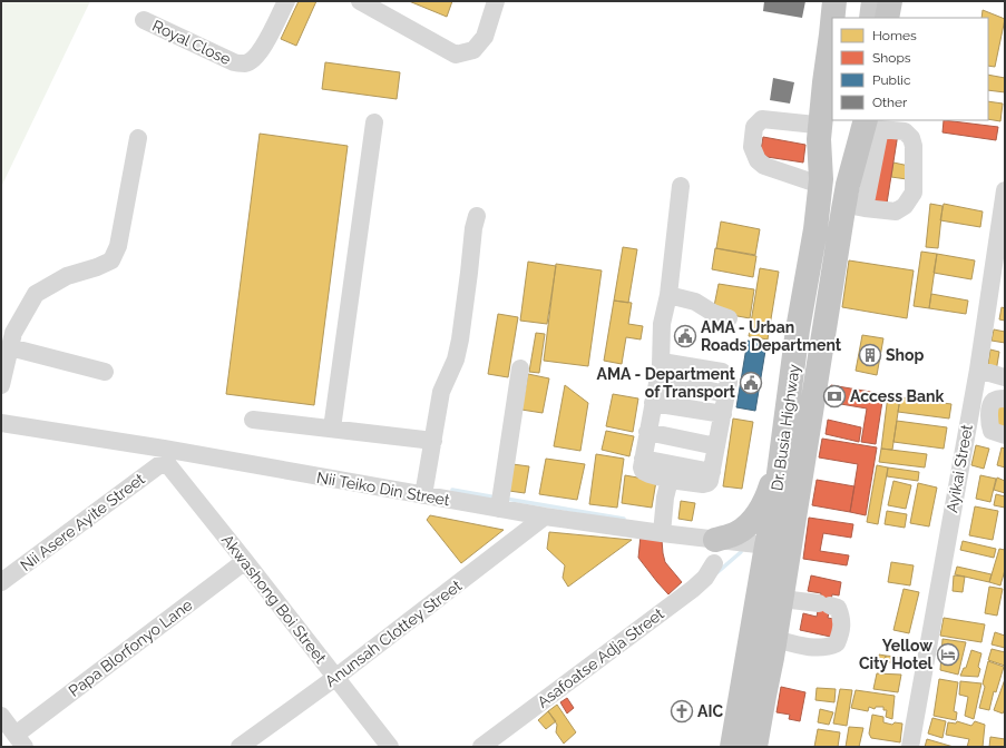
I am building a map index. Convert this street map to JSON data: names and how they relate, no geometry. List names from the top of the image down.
{
  "streets": {
    "highway": ["Dr. Busia Highway"],
    "street": [
      "Royal Close",
      "Ayikai Street",
      "Nii Teiko Din Street",
      "Nii Asere Ayite Street",
      "Akwashong Boi Street",
      "Anunsah Clottey Street",
      "Papa Blorfonyo Lane",
      "Asafoatse Adja Street"
    ]
  },
  "crossings": [
    ["Dr. Busia Highway", "Nii Teiko Din Street"],
    ["Nii Teiko Din Street", "Nii Asere Ayite Street"],
    ["Nii Teiko Din Street", "Akwashong Boi Street"],
    ["Nii Teiko Din Street", "Anunsah Clottey Street"],
    ["Nii Asere Ayite Street", "Akwashong Boi Street"],
    ["Akwashong Boi Street", "Anunsah Clottey Street"],
    ["Akwashong Boi Street", "Papa Blorfonyo Lane"]
  ],
  "places": {
    "public building": ["AMA - Urban Roads Department", "AMA - Department of Transport"],
    "building": ["Shop"],
    "bank": ["Access Bank"],
    "hotel": ["Yellow City Hotel"],
    "church": ["AIC"]
  },
  "legend": [
    "Homes",
    "Shops",
    "Public",
    "Other"
  ]
}
